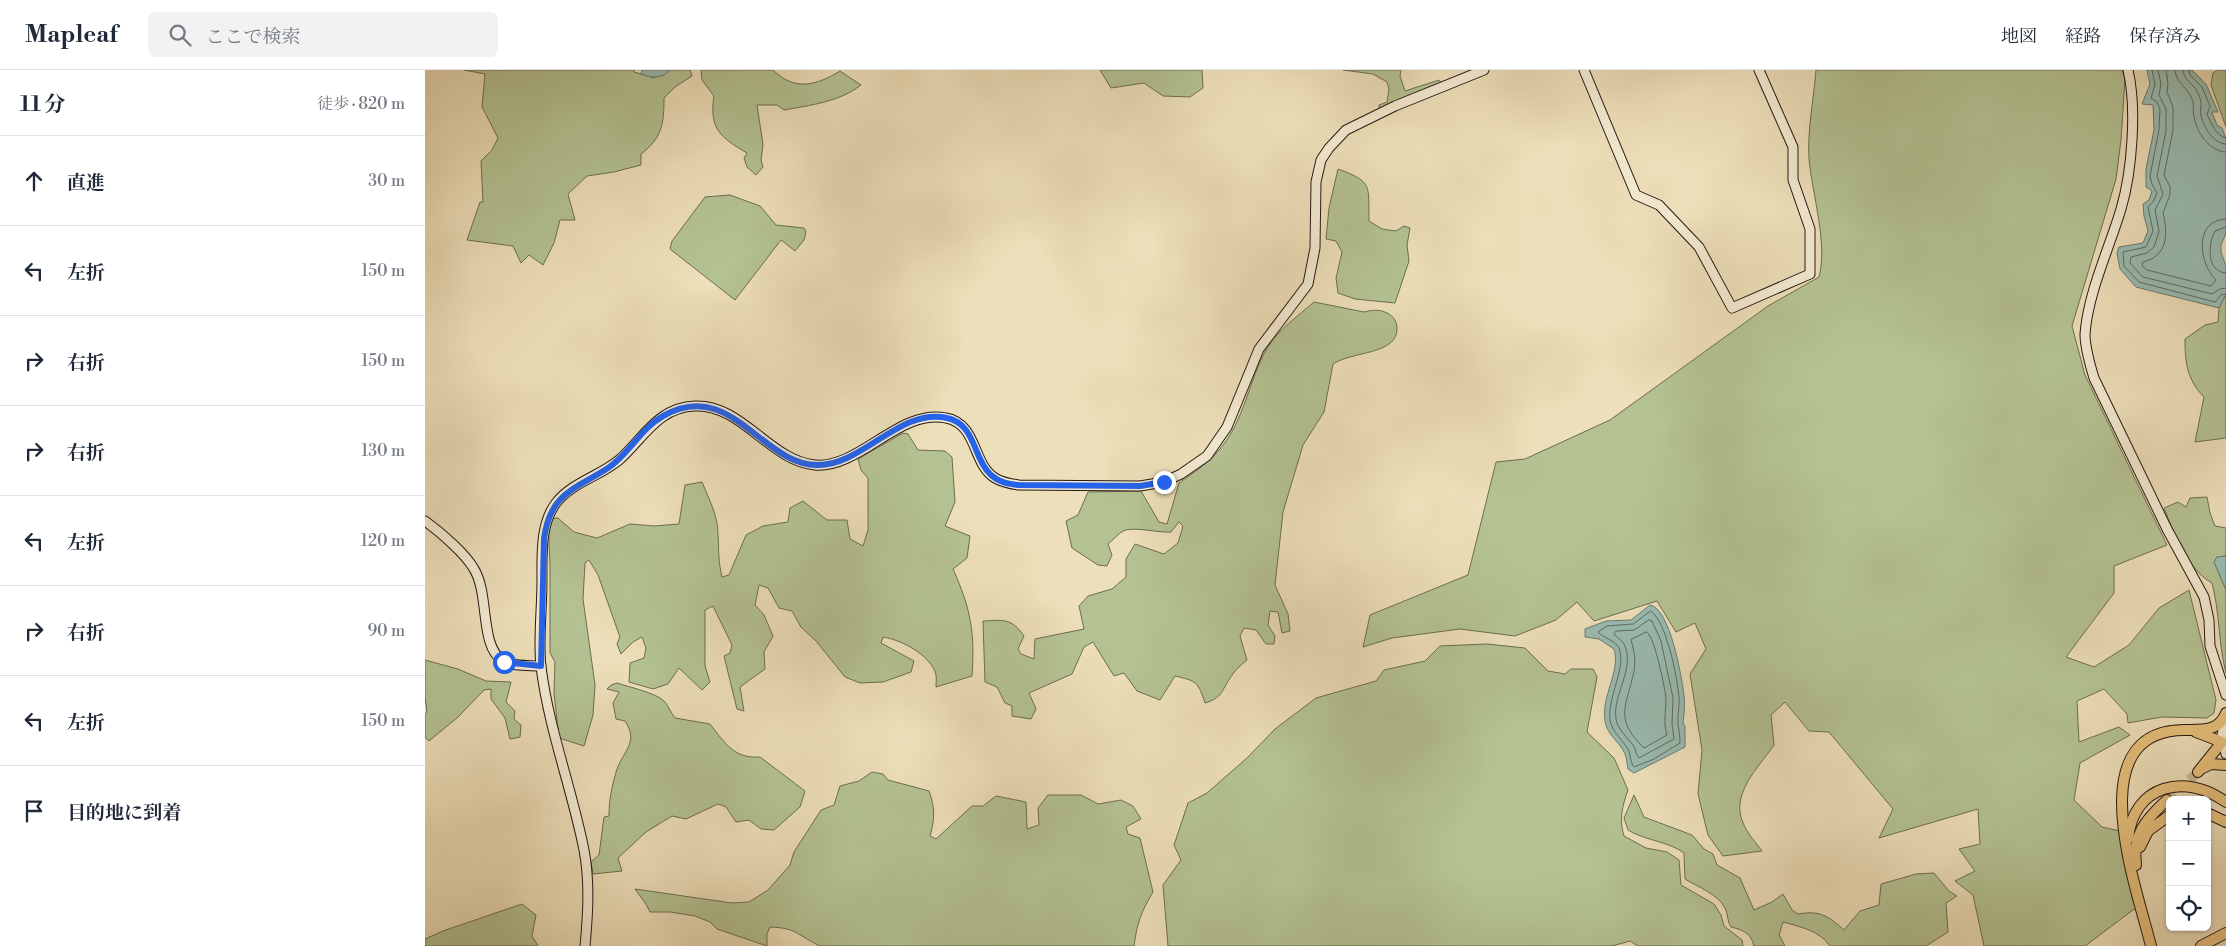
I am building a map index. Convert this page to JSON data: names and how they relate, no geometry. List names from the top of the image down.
{
  "page": {
    "header": "Mapleaf",
    "search": "ここで検索",
    "nav": ["地図", "経路", "保存済み"],
    "heading": ["11 分", "徒歩 · 820 m"],
    "list": [
      ["直進", "30 m"],
      ["左折", "150 m"],
      ["右折", "150 m"],
      ["右折", "130 m"],
      ["左折", "120 m"],
      ["右折", "90 m"],
      ["左折", "150 m"],
      "目的地に到着"
    ],
    "map_buttons": ["+", "−"]
  }
}
